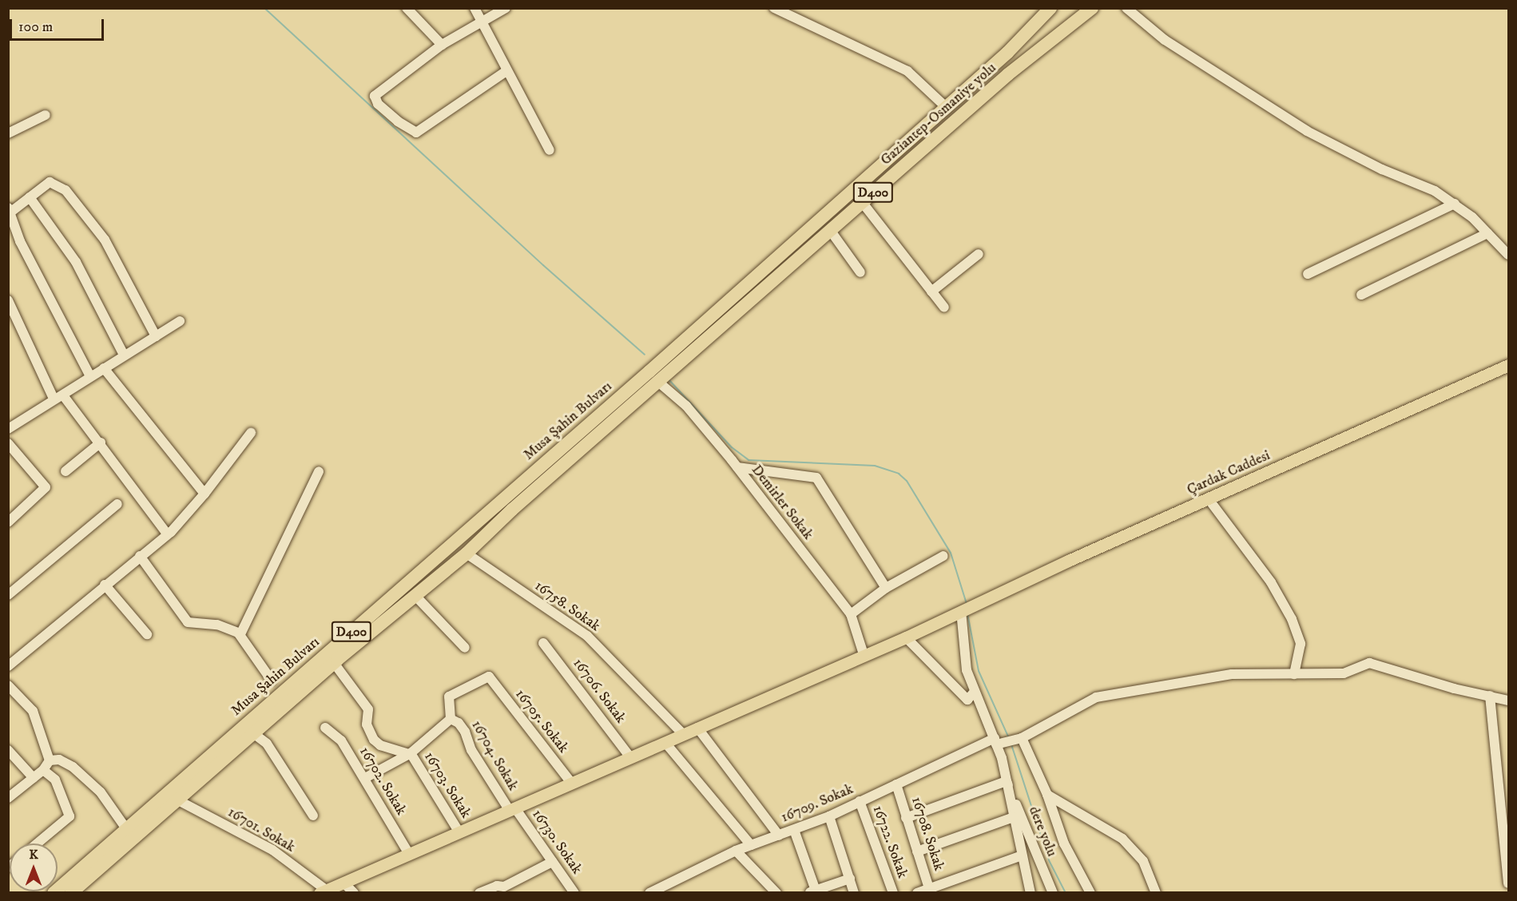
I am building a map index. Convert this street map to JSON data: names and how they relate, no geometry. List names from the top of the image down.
{
  "streets": {
    "highway": ["Gaziantep-Osmaniye yolu", "D400", "Musa Şahin Bulvarı"],
    "main road": ["Çardak Caddesi"],
    "street": [
      "Demirler Sokak",
      "16758. Sokak",
      "16706. Sokak",
      "16705. Sokak",
      "16704. Sokak",
      "16702. Sokak",
      "16703. Sokak",
      "16709. Sokak",
      "16701. Sokak",
      "dere yolu",
      "16708. Sokak",
      "16730. Sokak",
      "16722. Sokak"
    ]
  },
  "crossings": [
    ["Gaziantep-Osmaniye yolu", "Musa Şahin Bulvarı"],
    ["Gaziantep-Osmaniye yolu", "Demirler Sokak"],
    ["Musa Şahin Bulvarı", "Demirler Sokak"],
    ["Musa Şahin Bulvarı", "16758. Sokak"],
    ["Musa Şahin Bulvarı", "16701. Sokak"],
    ["Çardak Caddesi", "Demirler Sokak"],
    ["Çardak Caddesi", "16758. Sokak"],
    ["Çardak Caddesi", "16706. Sokak"],
    ["Çardak Caddesi", "16705. Sokak"],
    ["Çardak Caddesi", "16704. Sokak"],
    ["Çardak Caddesi", "16702. Sokak"],
    ["Çardak Caddesi", "16703. Sokak"],
    ["Çardak Caddesi", "16701. Sokak"],
    ["Çardak Caddesi", "16730. Sokak"],
    ["16705. Sokak", "16704. Sokak"],
    ["16704. Sokak", "16730. Sokak"],
    ["16709. Sokak", "16708. Sokak"],
    ["16709. Sokak", "16722. Sokak"]
  ],
  "scale_bar": "100 m",
  "north": "top"
}
